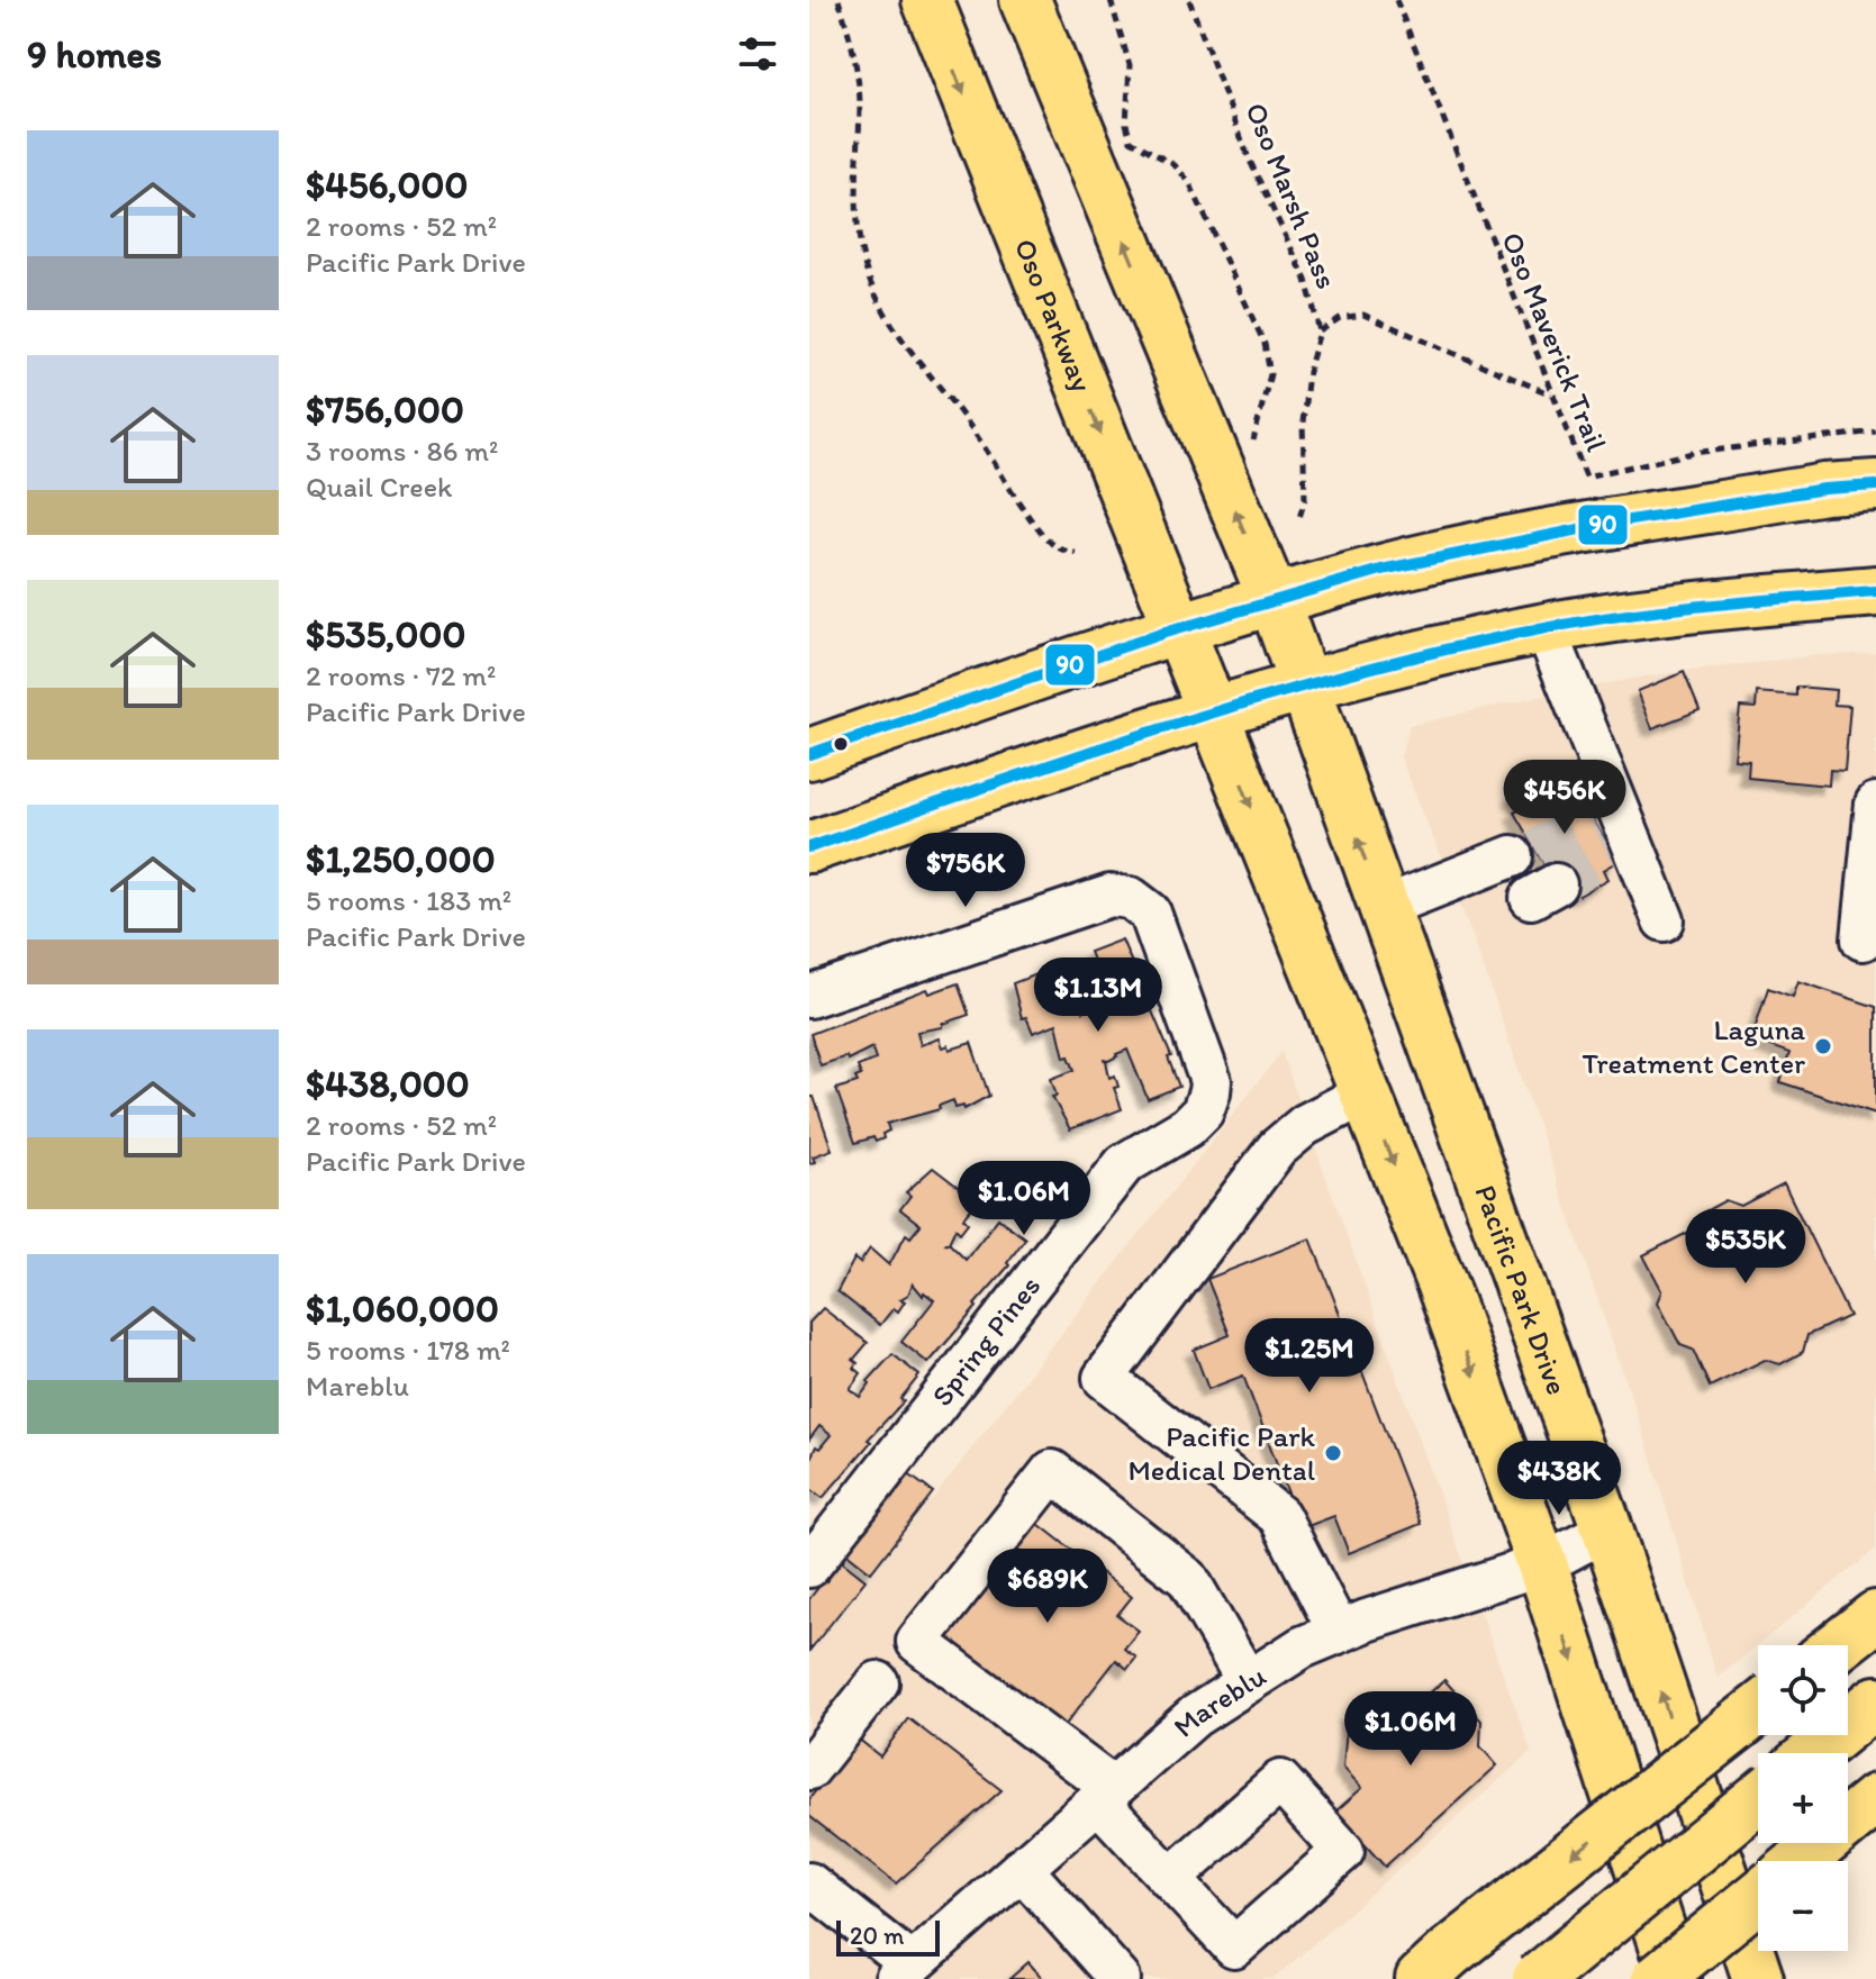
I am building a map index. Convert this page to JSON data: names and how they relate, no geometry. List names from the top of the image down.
{
  "streets": {
    "main road": ["Oso Parkway", "Pacific Park Drive"],
    "street": ["Spring Pines", "Mareblu"],
    "path": ["Oso Marsh Pass", "Oso Maverick Trail"]
  },
  "crossings": [
    ["Pacific Park Drive", "Mareblu"]
  ],
  "places": ["Laguna Treatment Center", "Pacific Park Medical Dental"],
  "lines": ["transit line 90"],
  "scale_bar": "20 m",
  "page": {
    "heading": "9 homes",
    "list": [
      {
        "name": "$456,000",
        "note": "2 rooms · 52 m² · Pacific Park Drive"
      },
      {
        "name": "$756,000",
        "note": "3 rooms · 86 m² · Quail Creek"
      },
      {
        "name": "$535,000",
        "note": "2 rooms · 72 m² · Pacific Park Drive"
      },
      {
        "name": "$1,250,000",
        "note": "5 rooms · 183 m² · Pacific Park Drive"
      },
      {
        "name": "$438,000",
        "note": "2 rooms · 52 m² · Pacific Park Drive"
      },
      {
        "name": "$1,060,000",
        "note": "5 rooms · 178 m² · Mareblu"
      }
    ],
    "price": [
      "$456K",
      "$756K",
      "$1.13M",
      "$1.06M",
      "$535K",
      "$1.25M",
      "$438K",
      "$689K",
      "$1.06M"
    ],
    "map_buttons": ["+", "−"],
    "scale": "20 m"
  }
}
